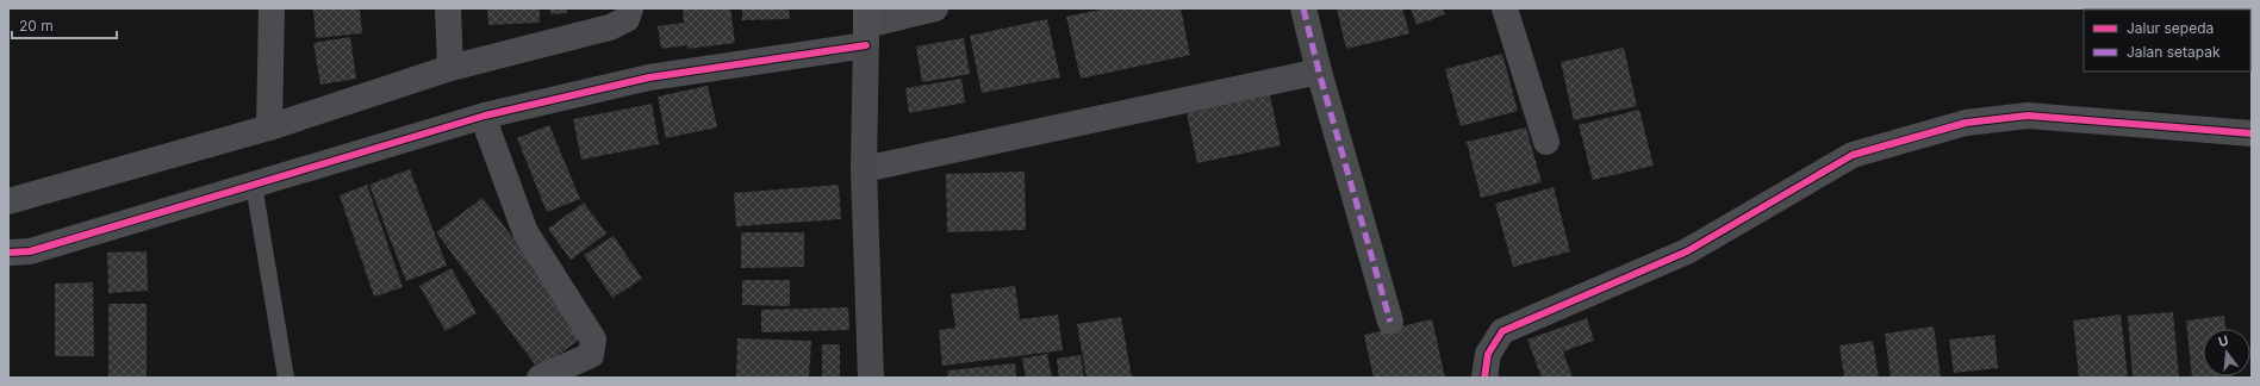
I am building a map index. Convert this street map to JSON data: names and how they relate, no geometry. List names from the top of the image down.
{
  "legend": ["Jalur sepeda", "Jalan setapak"],
  "scale_bar": "20 m",
  "north": "top"
}
